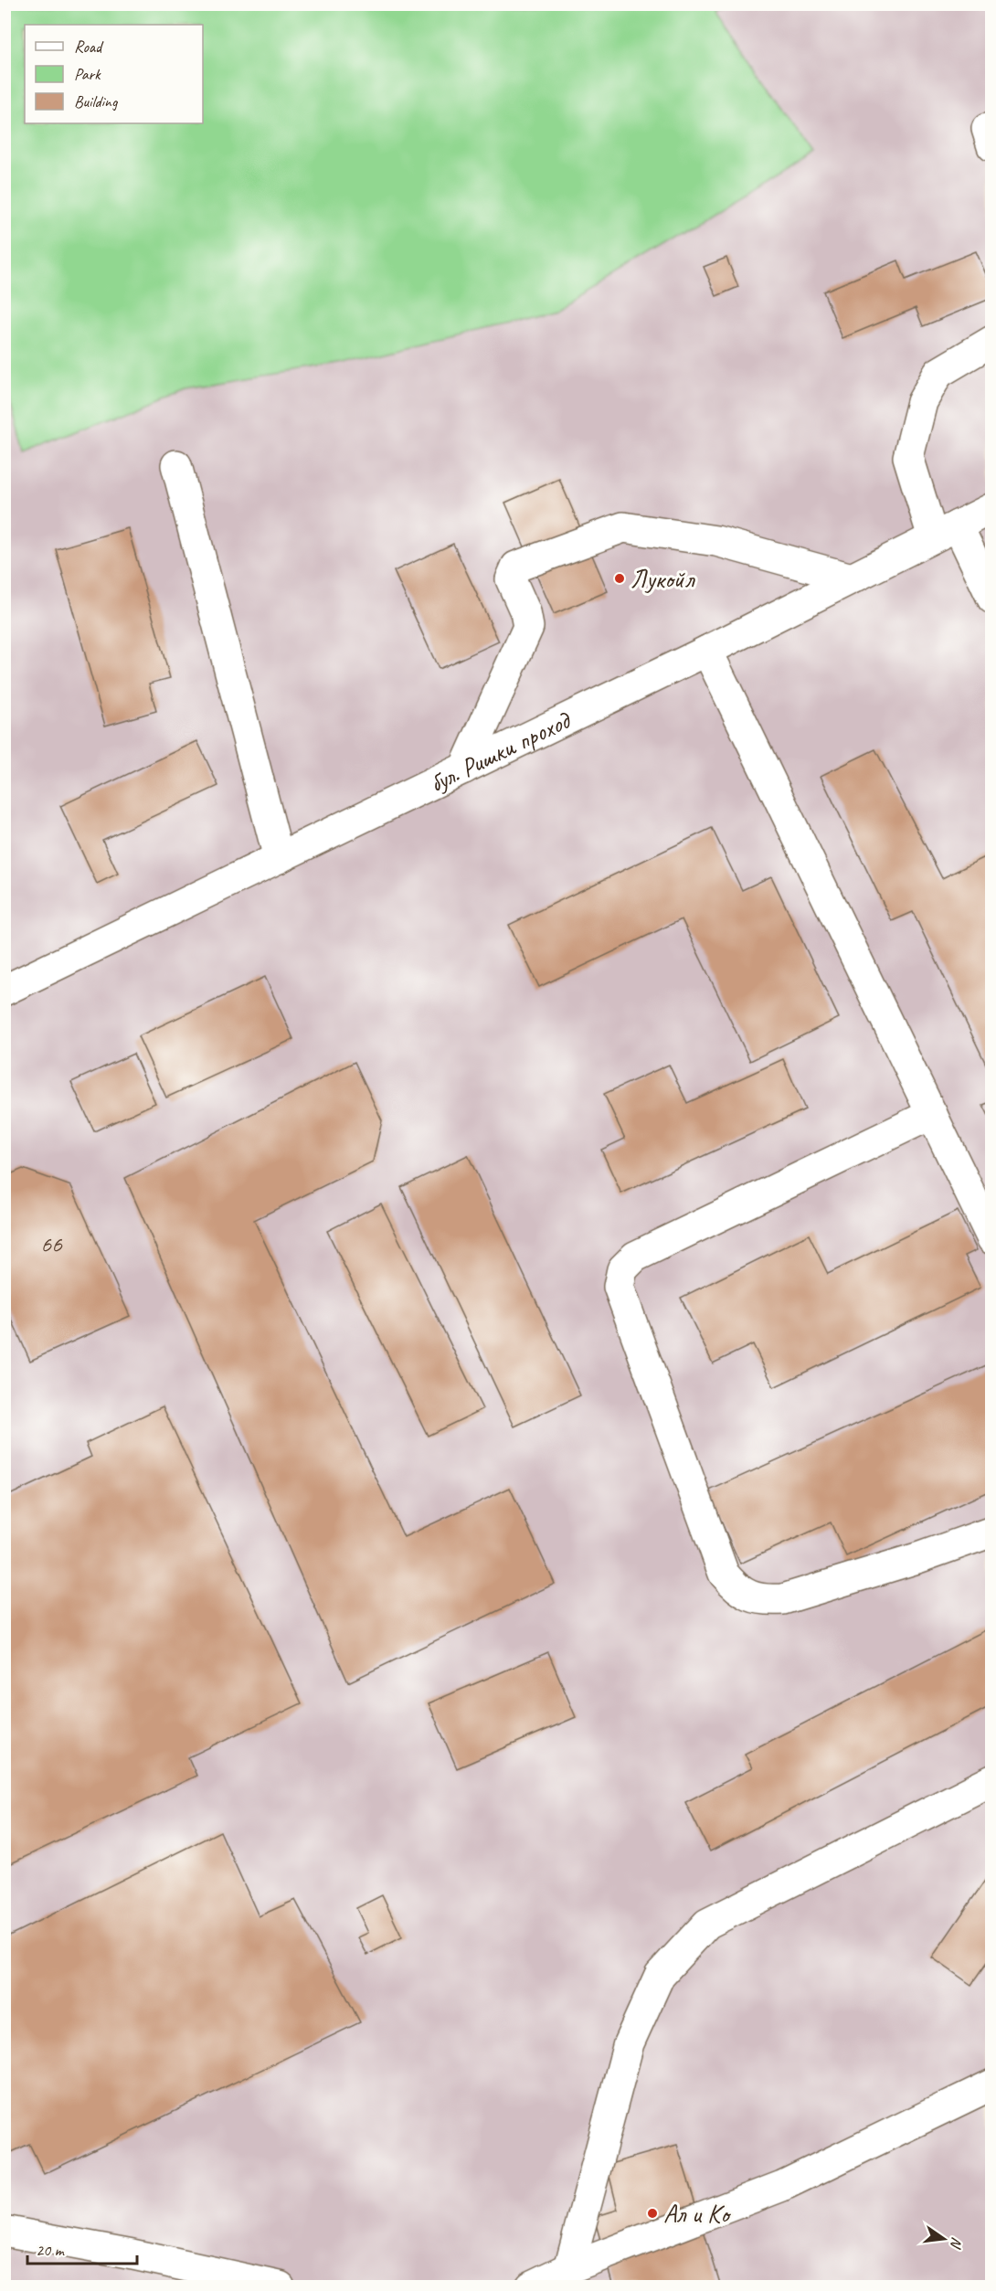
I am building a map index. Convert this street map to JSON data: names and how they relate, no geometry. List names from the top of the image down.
{
  "streets": {
    "main road": ["бул. Ришки проход"]
  },
  "places": ["Лукойл", "Ал и Ко"],
  "house_numbers": ["66"],
  "legend": ["Road", "Park", "Building"],
  "scale_bar": "20 m",
  "north": "right"
}
